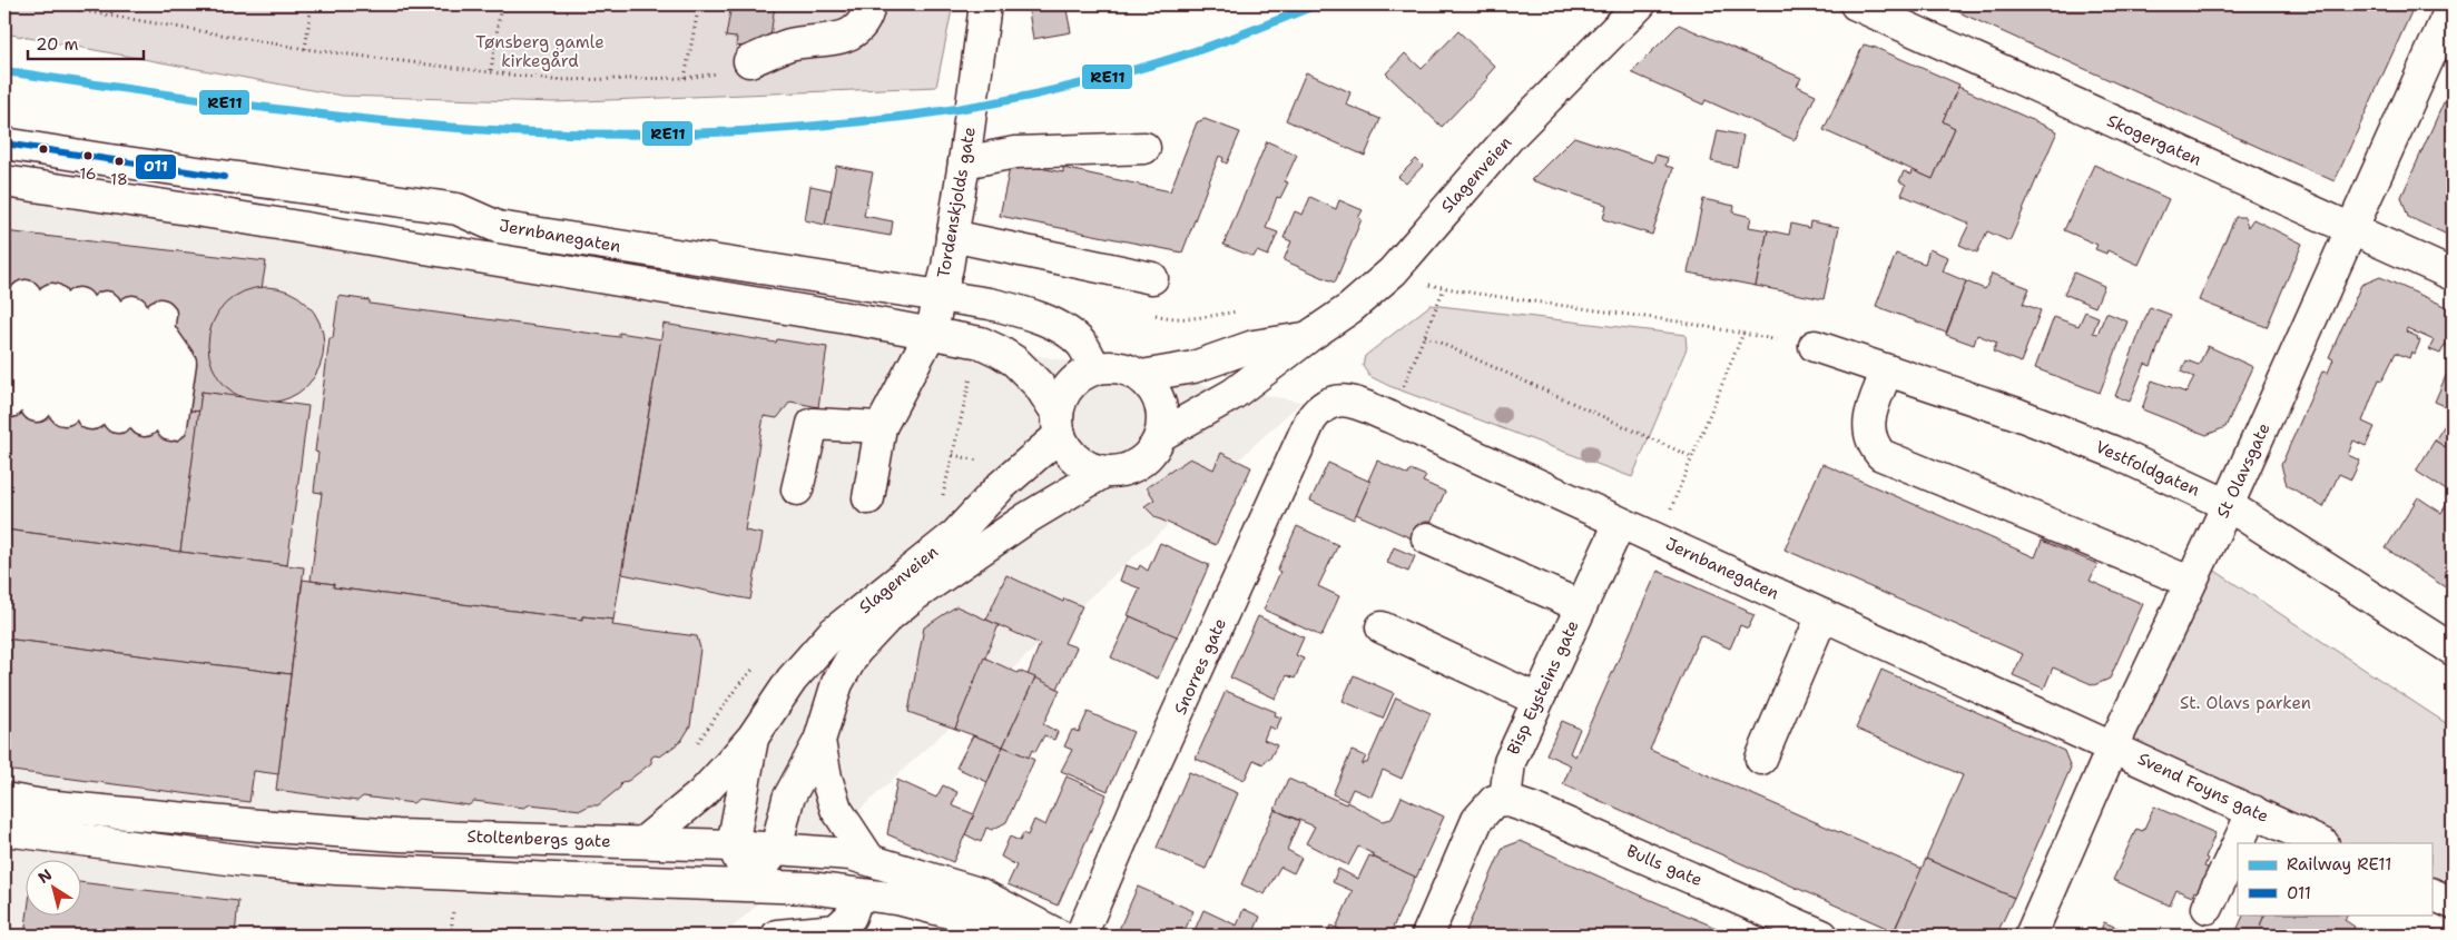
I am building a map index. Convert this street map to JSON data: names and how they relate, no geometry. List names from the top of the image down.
{
  "streets": {
    "street": [
      "Skogergaten",
      "Slagenveien",
      "Tordenskjolds gate",
      "Jernbanegaten",
      "Vestfoldgaten",
      "St Olavsgate",
      "Snorres gate",
      "Bisp Eysteins gate",
      "Svend Foyns gate",
      "Stoltenbergs gate",
      "Bulls gate"
    ]
  },
  "crossings": [
    ["Skogergaten", "St Olavsgate"],
    ["Slagenveien", "Jernbanegaten"],
    ["Slagenveien", "Stoltenbergs gate"],
    ["Tordenskjolds gate", "Jernbanegaten"],
    ["Jernbanegaten", "St Olavsgate"],
    ["Jernbanegaten", "Snorres gate"],
    ["Jernbanegaten", "Bisp Eysteins gate"],
    ["Jernbanegaten", "Svend Foyns gate"],
    ["Vestfoldgaten", "St Olavsgate"],
    ["St Olavsgate", "Svend Foyns gate"],
    ["Bisp Eysteins gate", "Bulls gate"]
  ],
  "parks": ["Tønsberg gamle kirkegård", "St. Olavs parken"],
  "places": ["16", "18"],
  "lines": ["rail line RE11", "transit line 011"],
  "legend": ["Railway RE11", "011"],
  "scale_bar": "20 m",
  "north": "top left"
}
